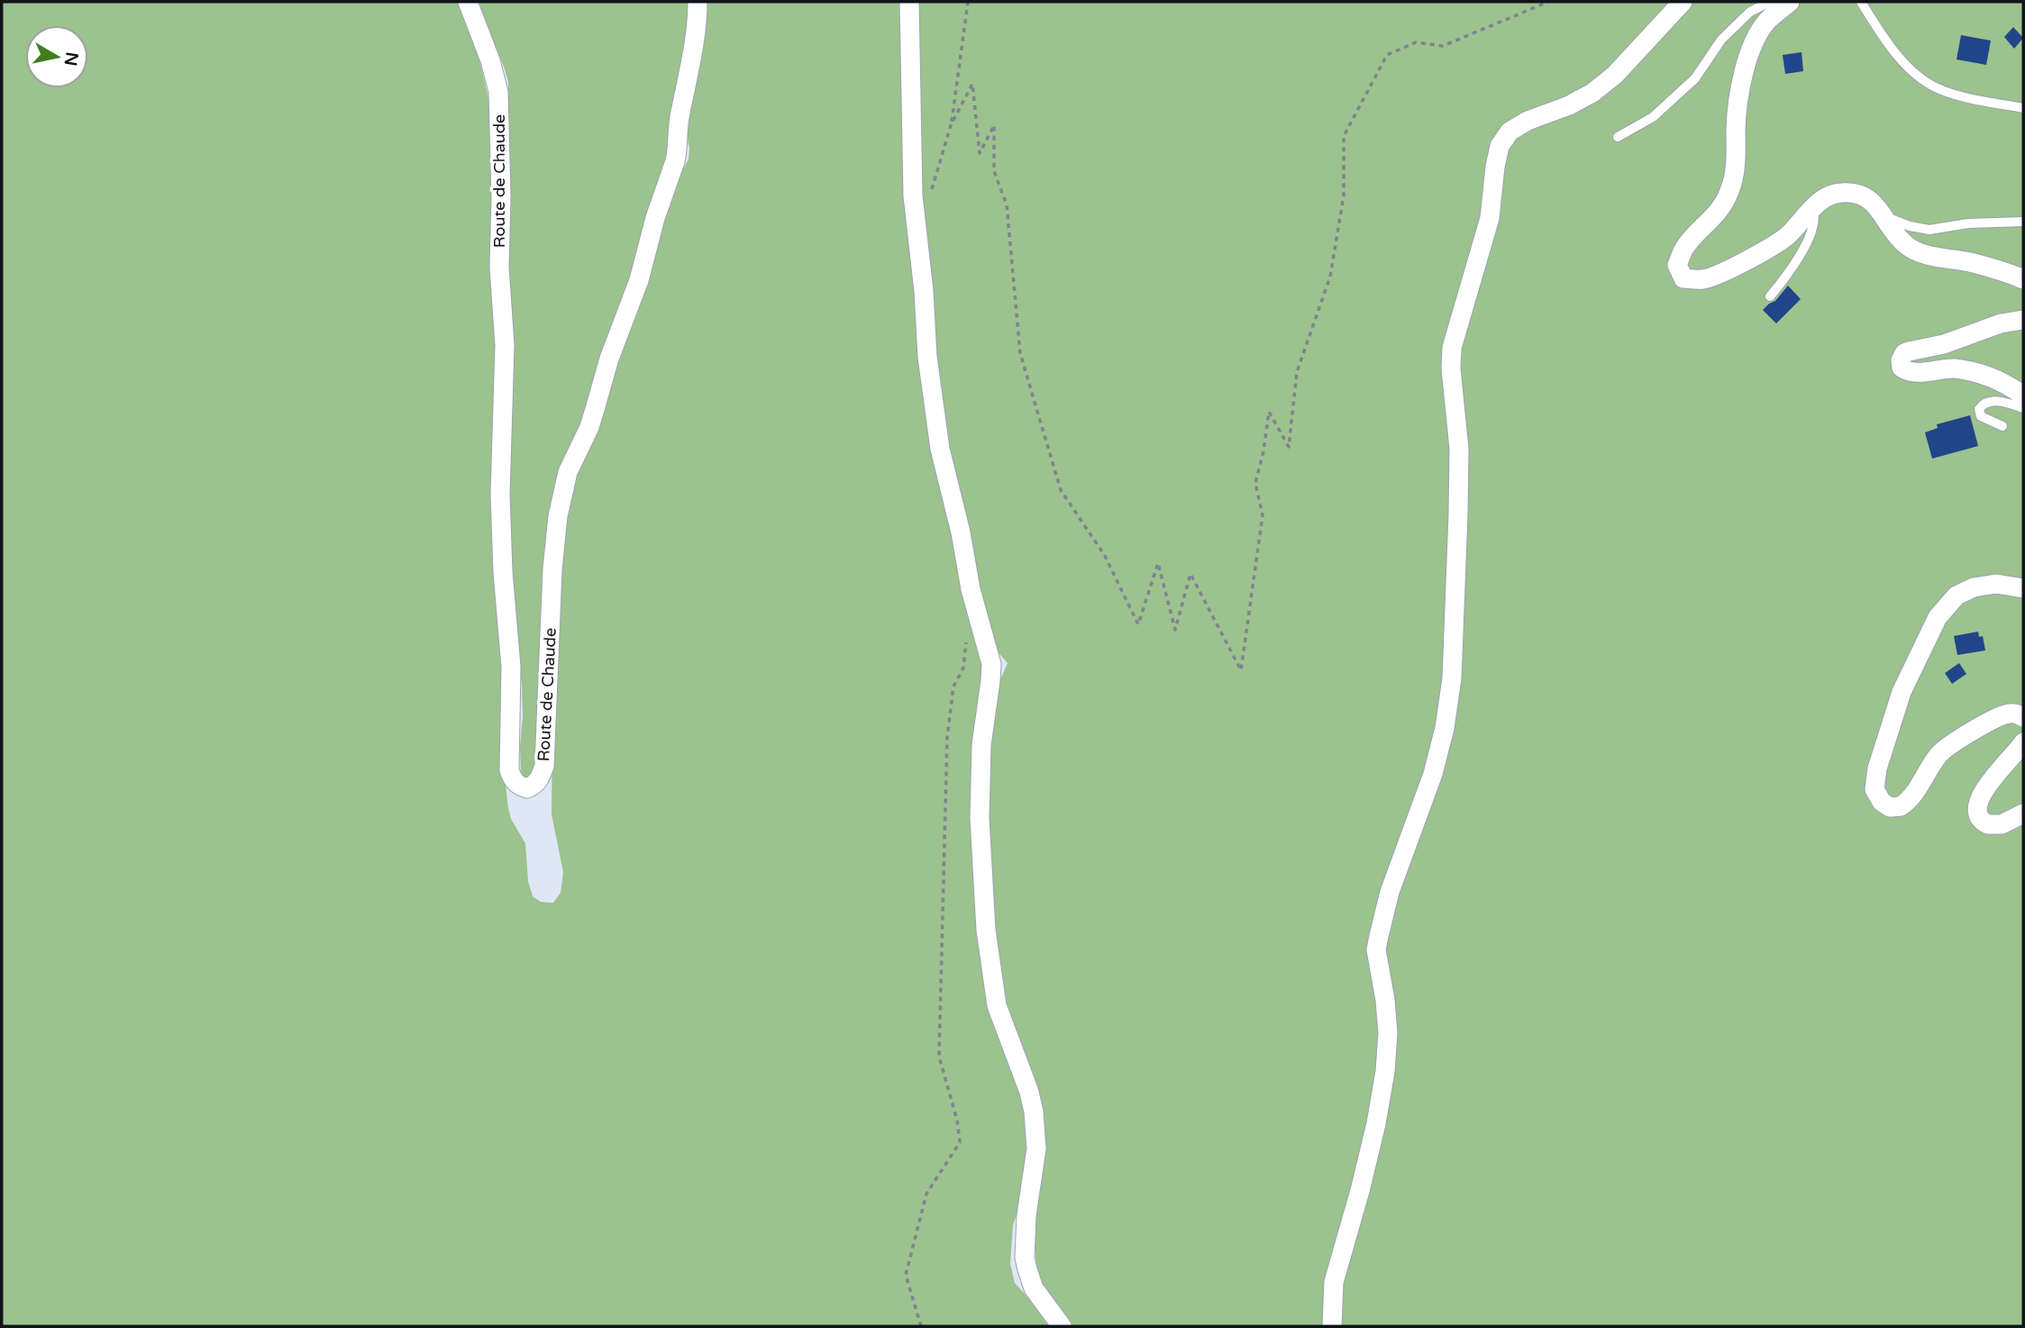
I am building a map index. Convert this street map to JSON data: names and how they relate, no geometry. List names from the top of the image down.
{
  "streets": {
    "street": ["Route de Chaude"]
  },
  "north": "right"
}
